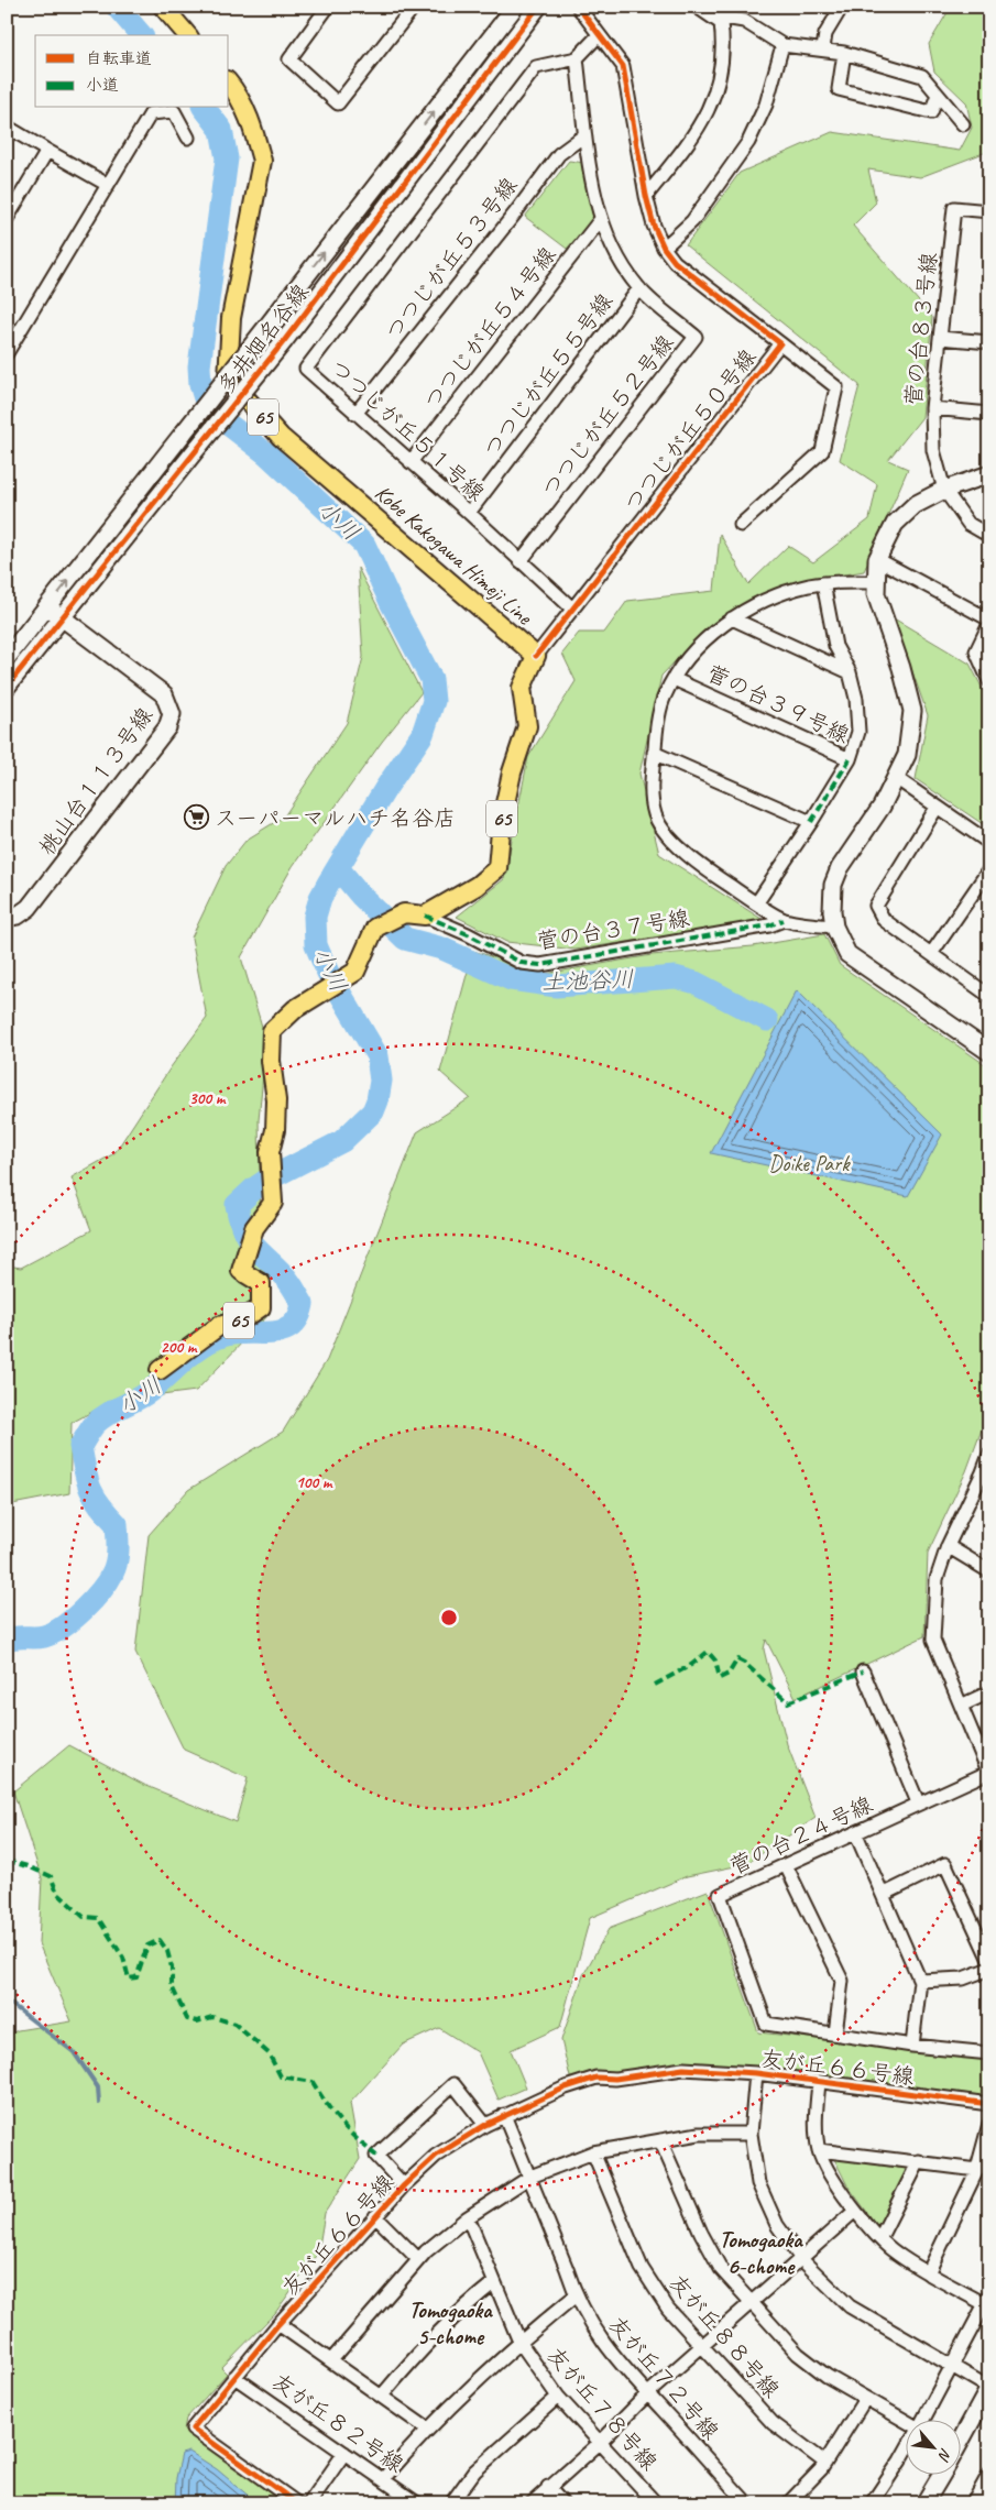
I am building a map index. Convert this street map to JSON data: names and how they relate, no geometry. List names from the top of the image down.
{
  "streets": {
    "main road": ["65", "Kobe Kakogawa Himeji Line"],
    "street": [
      "つつじが丘５３号線",
      "つつじが丘５４号線",
      "菅の台８３号線",
      "多井畑名谷線",
      "つつじが丘５５号線",
      "つつじが丘５２号線",
      "つつじが丘５１号線",
      "つつじが丘５０号線",
      "菅の台３９号線",
      "桃山台１１３号線",
      "菅の台３７号線",
      "菅の台２４号線",
      "友が丘６６号線",
      "友が丘８８号線",
      "友が丘７２号線",
      "友が丘７８号線",
      "友が丘８２号線"
    ]
  },
  "crossings": [
    ["つつじが丘５３号線", "つつじが丘５２号線"],
    ["つつじが丘５３号線", "つつじが丘５１号線"],
    ["つつじが丘５４号線", "つつじが丘５２号線"],
    ["つつじが丘５４号線", "つつじが丘５１号線"],
    ["多井畑名谷線", "桃山台１１３号線"],
    ["つつじが丘５５号線", "つつじが丘５２号線"],
    ["つつじが丘５５号線", "つつじが丘５１号線"],
    ["つつじが丘５２号線", "つつじが丘５１号線"],
    ["つつじが丘５１号線", "つつじが丘５０号線"],
    ["つつじが丘５０号線", "Kobe Kakogawa Himeji Line"],
    ["Kobe Kakogawa Himeji Line", "菅の台３７号線"],
    ["友が丘６６号線", "友が丘７２号線"],
    ["友が丘６６号線", "友が丘８２号線"]
  ],
  "districts": ["Tomogaoka 6-chome", "Tomogaoka 5-chome"],
  "water": ["小川", "土池谷川"],
  "parks": ["Doike Park"],
  "places": {
    "supermarket": ["スーパーマルハチ名谷店"]
  },
  "legend": ["自転車道", "小道"],
  "north": "bottom right",
  "rings": ["300 m", "200 m", "100 m"]
}
